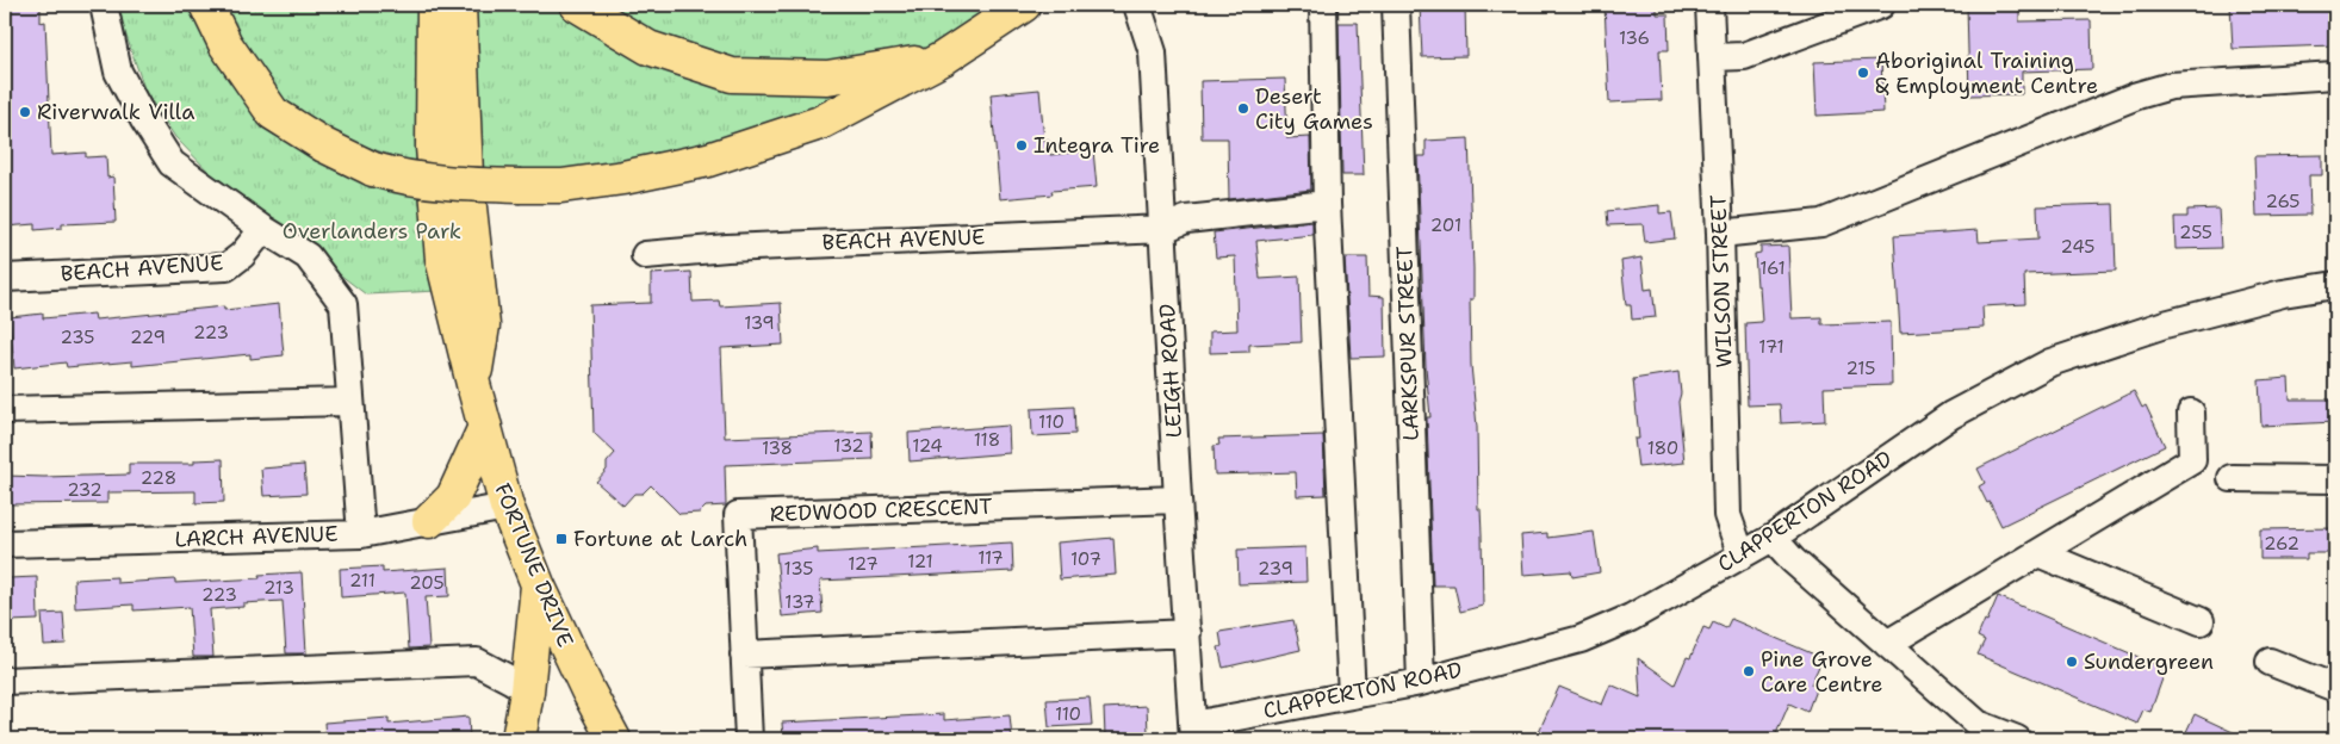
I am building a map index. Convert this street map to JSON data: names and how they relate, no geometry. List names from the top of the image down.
{
  "streets": {
    "main road": ["FORTUNE DRIVE"],
    "street": [
      "BEACH AVENUE",
      "WILSON STREET",
      "LARKSPUR STREET",
      "LEIGH ROAD",
      "REDWOOD CRESCENT",
      "CLAPPERTON ROAD",
      "LARCH AVENUE"
    ]
  },
  "crossings": [
    ["BEACH AVENUE", "LEIGH ROAD"],
    ["WILSON STREET", "CLAPPERTON ROAD"],
    ["LARKSPUR STREET", "CLAPPERTON ROAD"],
    ["LEIGH ROAD", "REDWOOD CRESCENT"],
    ["LEIGH ROAD", "CLAPPERTON ROAD"],
    ["LARCH AVENUE", "FORTUNE DRIVE"]
  ],
  "parks": ["Overlanders Park"],
  "places": {
    "other": [
      "Aboriginal Training & Employment Centre",
      "Desert City Games",
      "Riverwalk Villa",
      "Integra Tire",
      "Sundergreen",
      "Pine Grove Care Centre"
    ],
    "transit": ["Fortune at Larch"]
  },
  "house_numbers": [
    "136",
    "265",
    "201",
    "255",
    "245",
    "161",
    "139",
    "223",
    "235",
    "229",
    "171",
    "215",
    "110",
    "118",
    "132",
    "124",
    "138",
    "180",
    "228",
    "232",
    "262",
    "117",
    "107",
    "121",
    "127",
    "135",
    "239",
    "211",
    "205",
    "213",
    "223",
    "137",
    "110"
  ]
}
